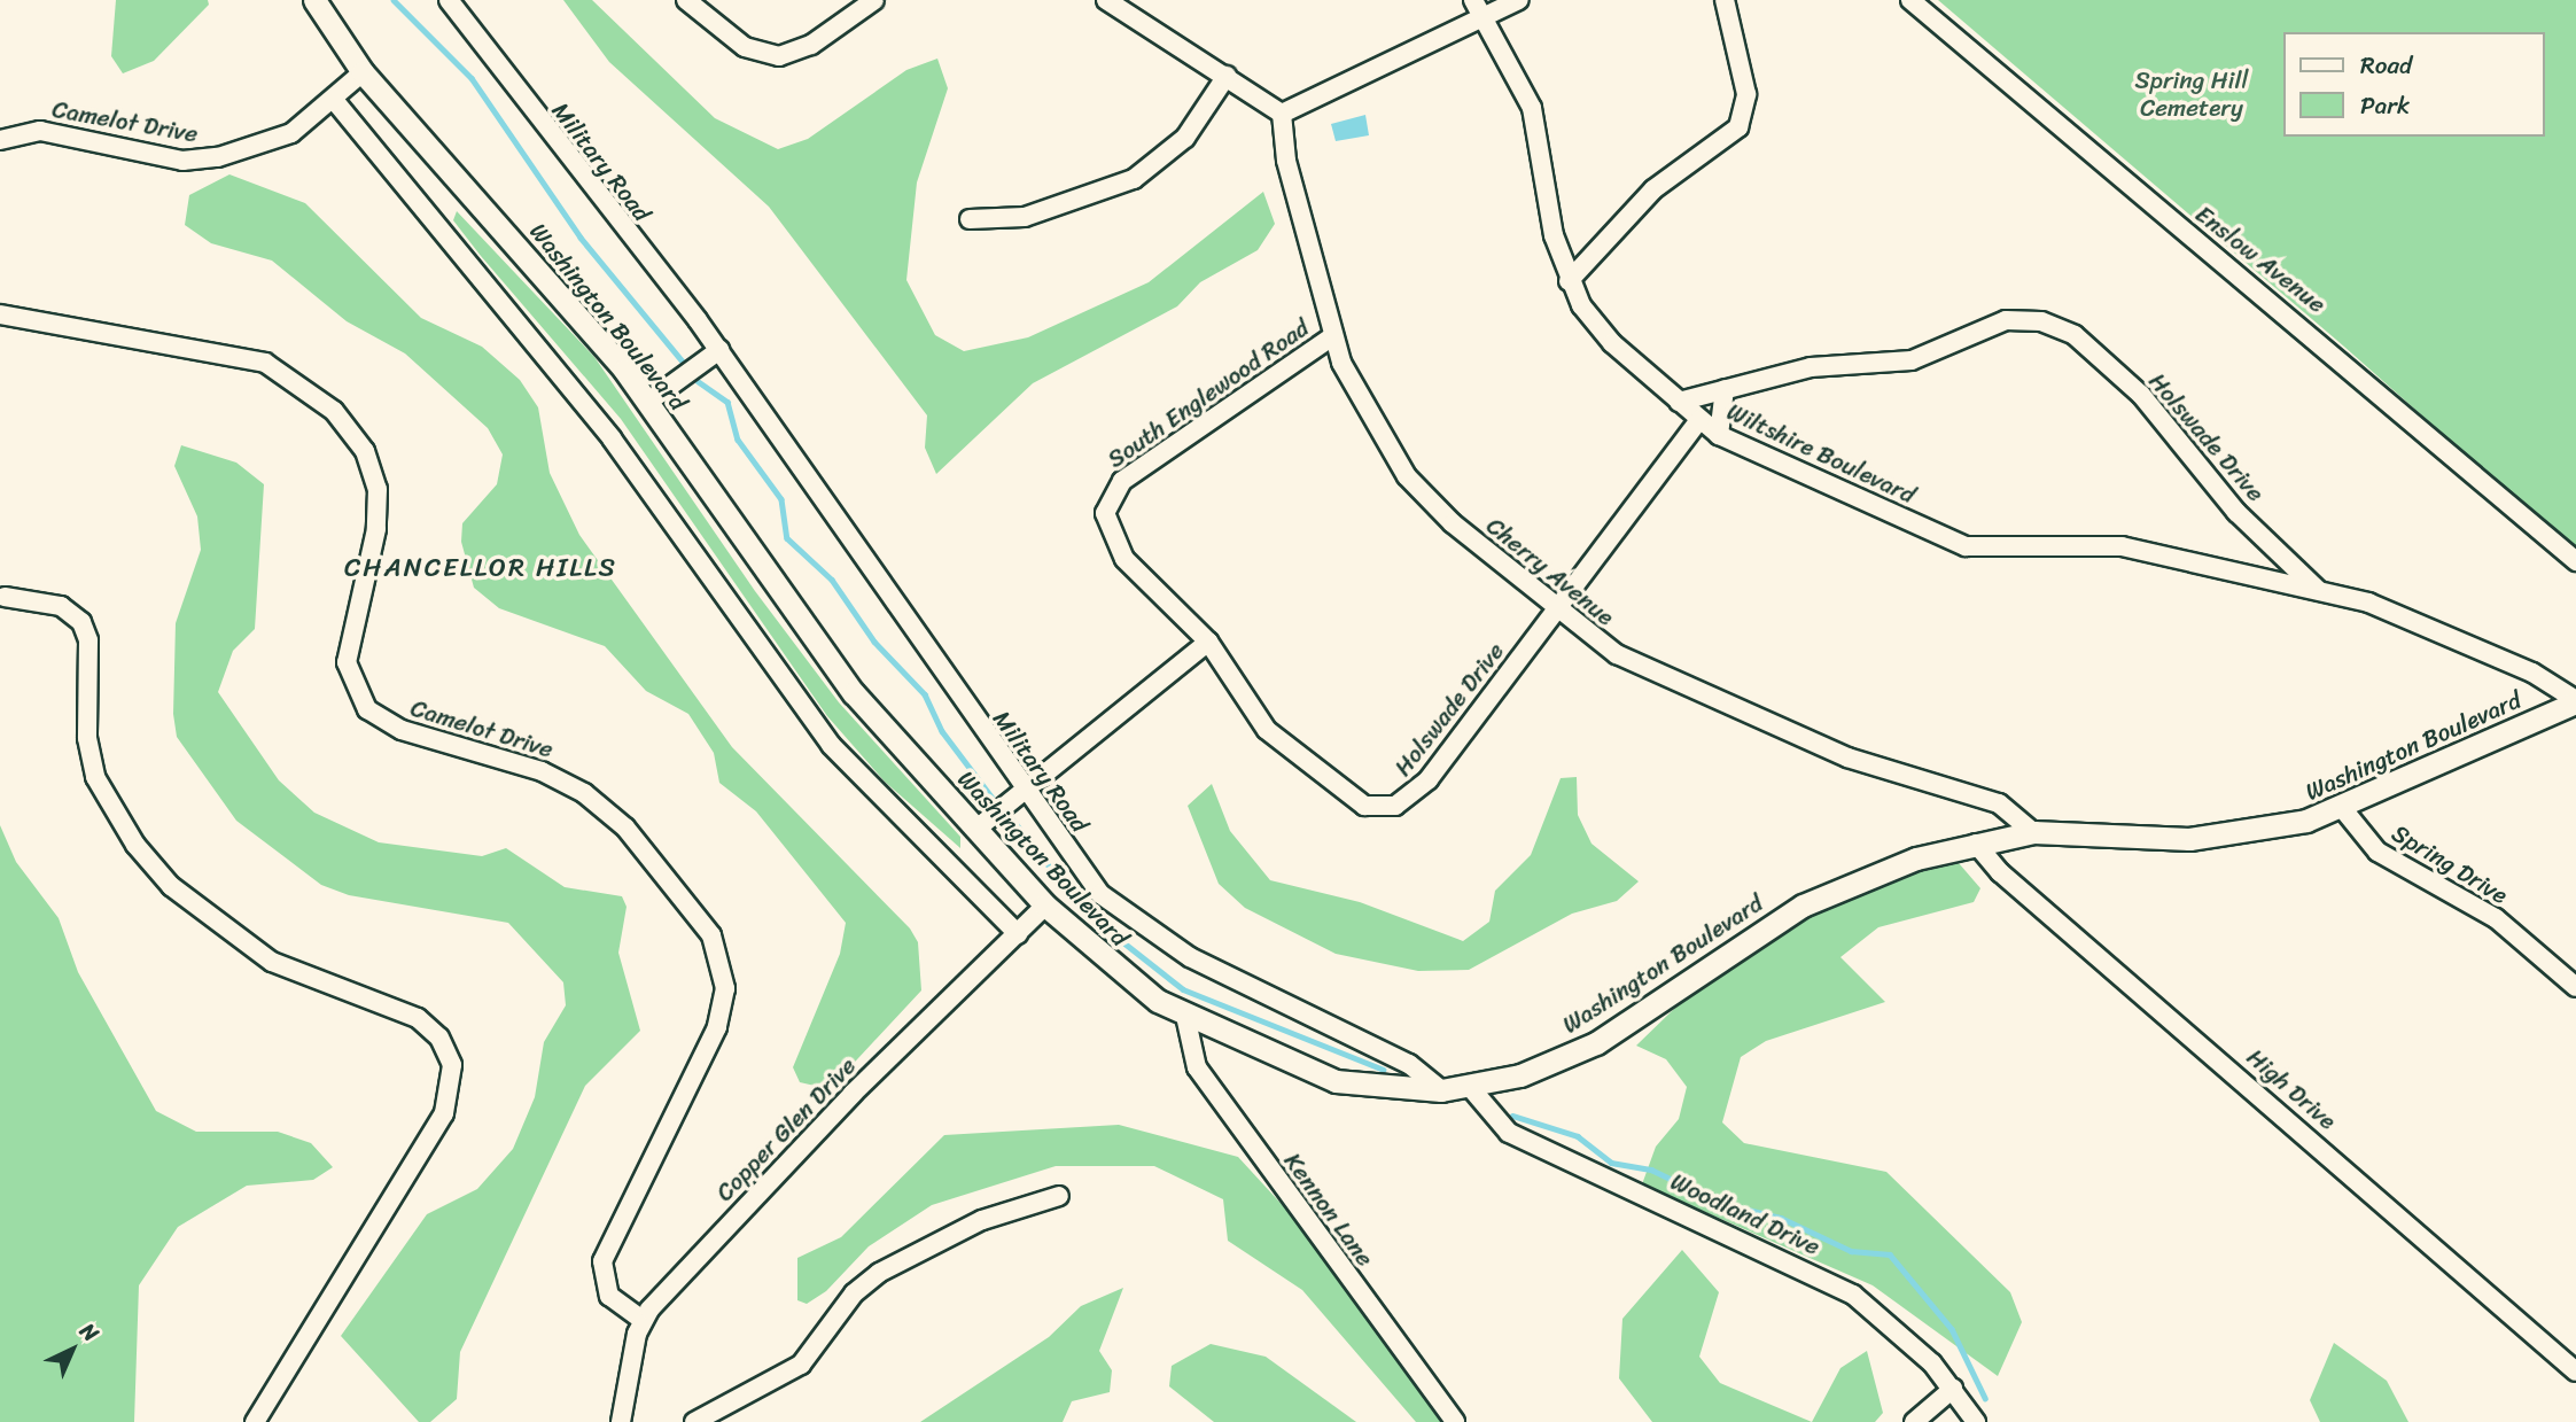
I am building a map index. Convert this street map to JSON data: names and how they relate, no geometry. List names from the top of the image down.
{
  "streets": {
    "street": [
      "Camelot Drive",
      "Military Road",
      "Enslow Avenue",
      "Washington Boulevard",
      "South Englewood Road",
      "Holswade Drive",
      "Wiltshire Boulevard",
      "Cherry Avenue",
      "Spring Drive",
      "High Drive",
      "Copper Glen Drive",
      "Kennon Lane",
      "Woodland Drive"
    ]
  },
  "crossings": [
    ["Camelot Drive", "Washington Boulevard"],
    ["Camelot Drive", "Copper Glen Drive"],
    ["Military Road", "Washington Boulevard"],
    ["Washington Boulevard", "Wiltshire Boulevard"],
    ["Washington Boulevard", "Cherry Avenue"],
    ["Washington Boulevard", "Spring Drive"],
    ["Washington Boulevard", "High Drive"],
    ["Washington Boulevard", "Copper Glen Drive"],
    ["Washington Boulevard", "Kennon Lane"],
    ["Washington Boulevard", "Woodland Drive"],
    ["South Englewood Road", "Holswade Drive"],
    ["South Englewood Road", "Cherry Avenue"],
    ["Holswade Drive", "Wiltshire Boulevard"],
    ["Holswade Drive", "Cherry Avenue"]
  ],
  "districts": ["CHANCELLOR HILLS"],
  "parks": ["Spring Hill Cemetery"],
  "legend": ["Road", "Park"],
  "north": "top right"
}
